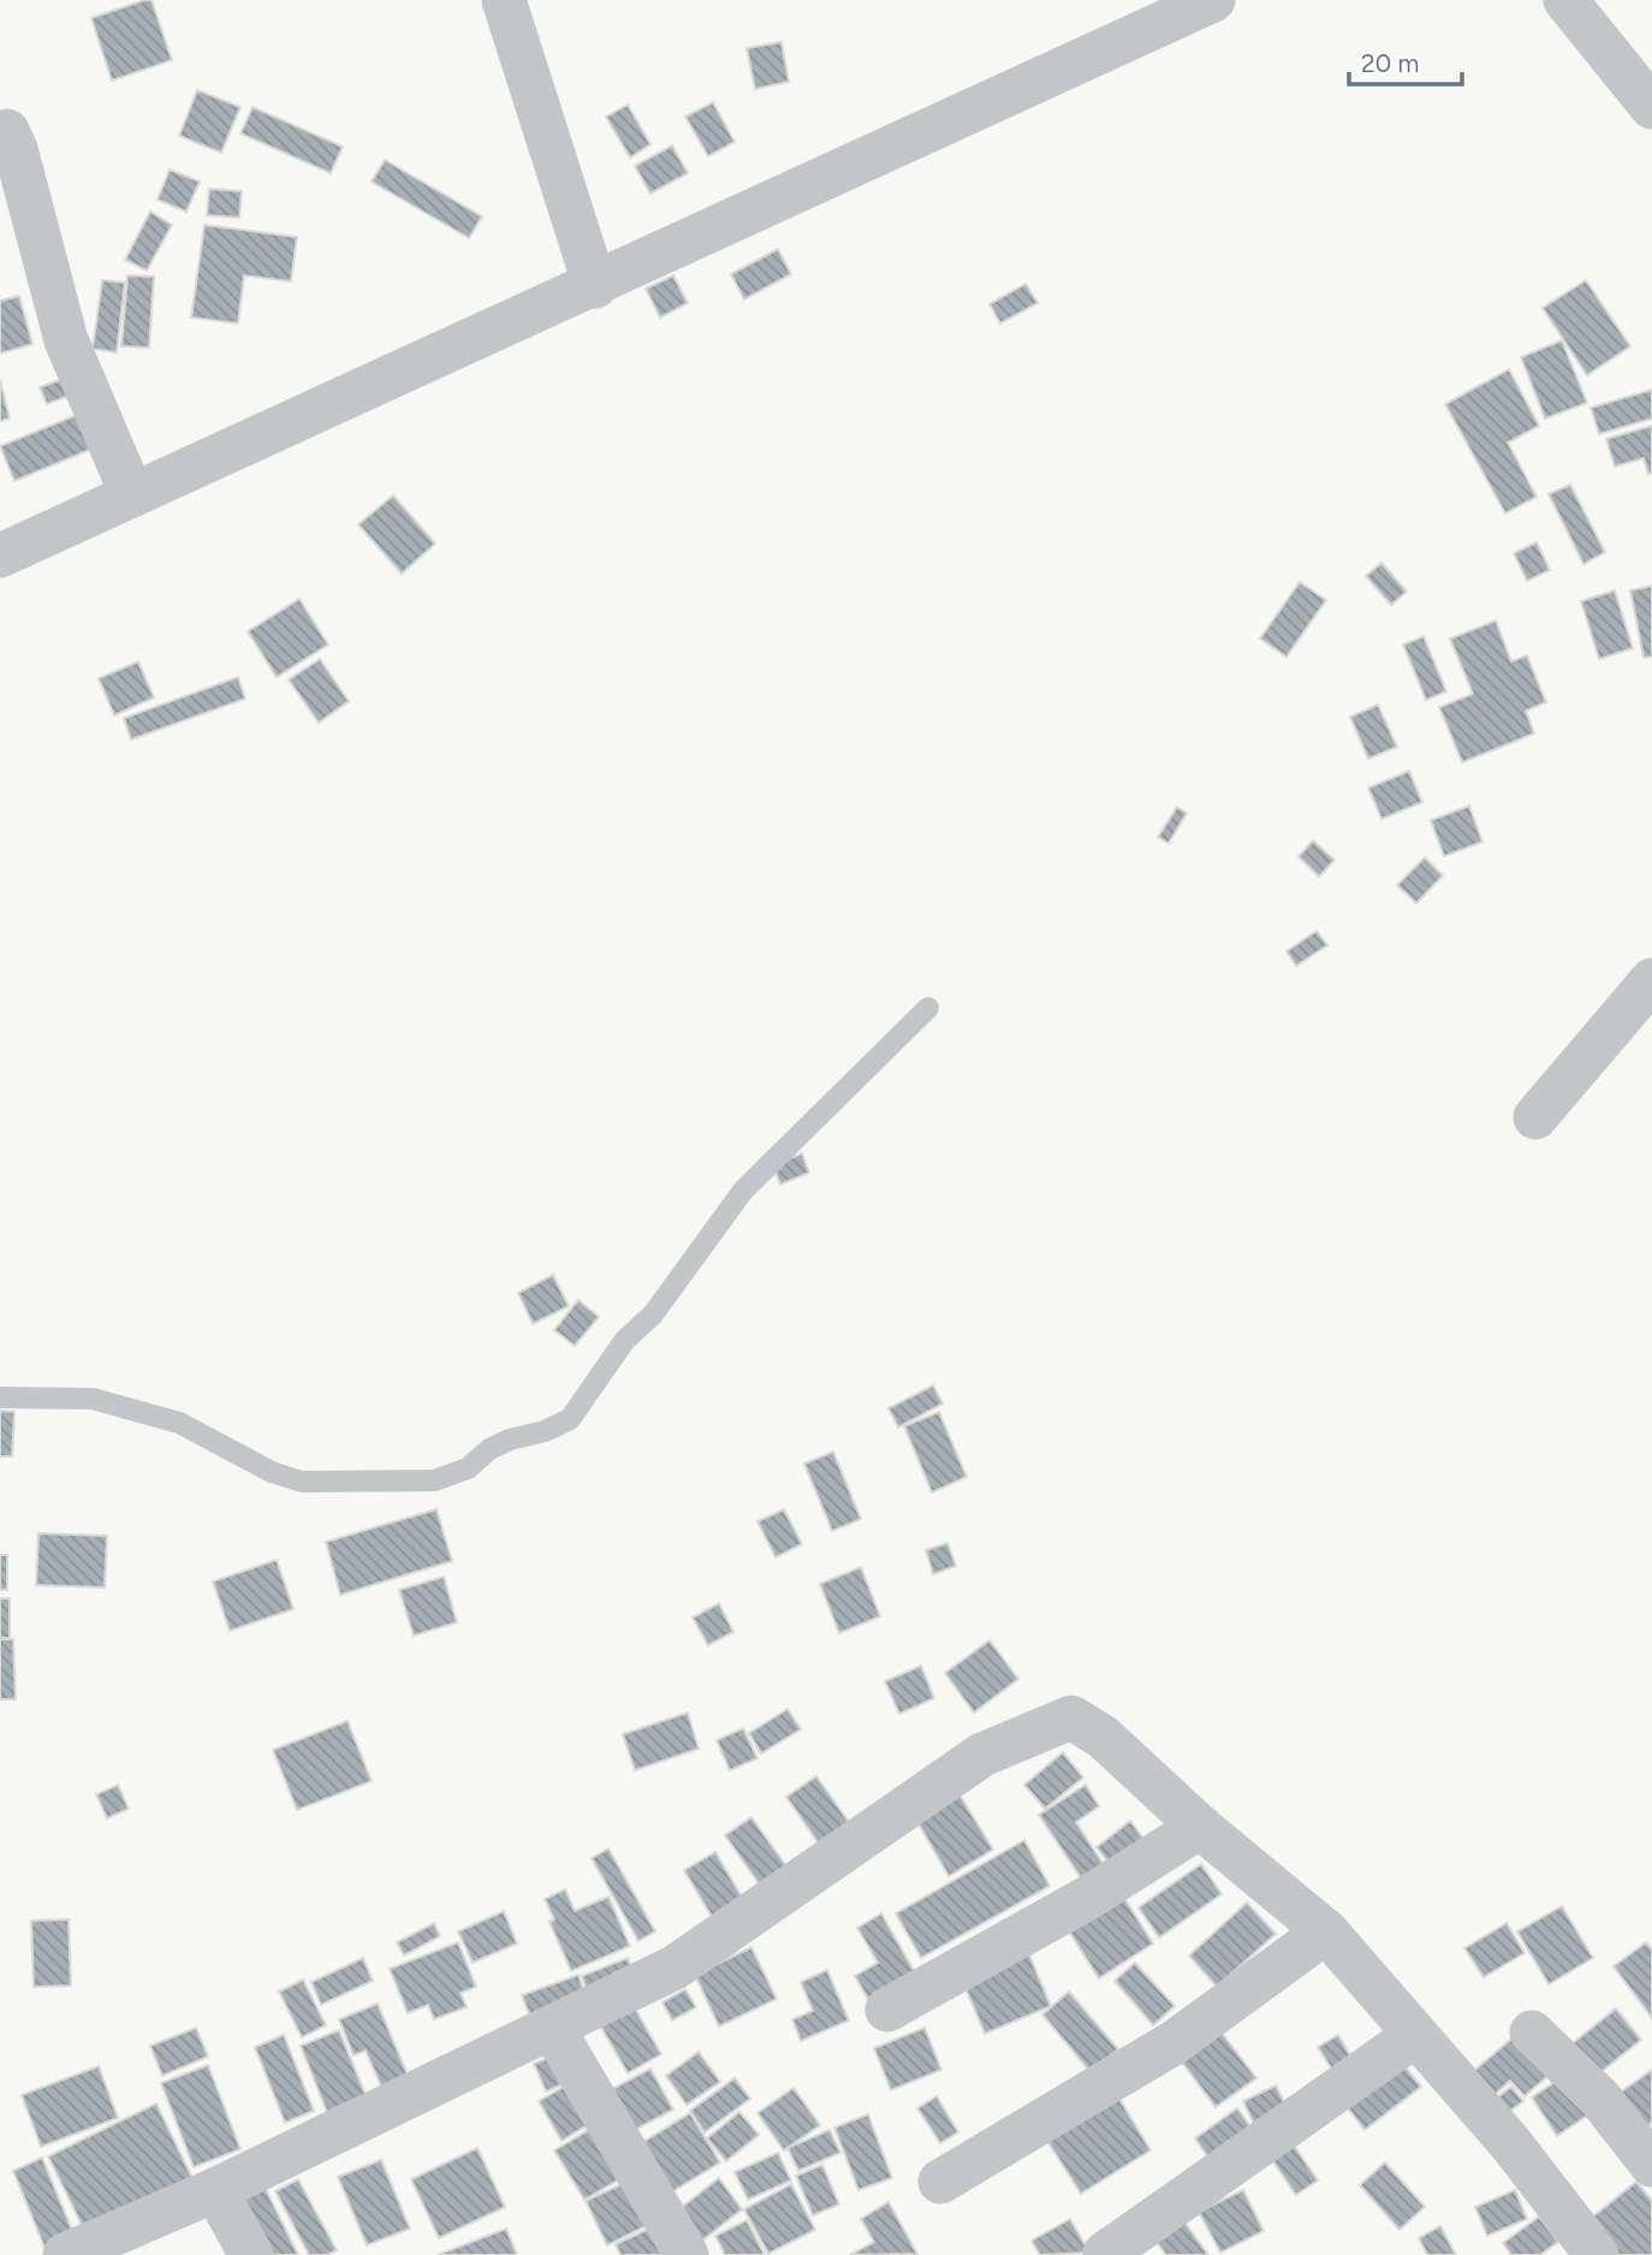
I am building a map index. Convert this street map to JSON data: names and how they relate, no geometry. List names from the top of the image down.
{
  "scale_bar": "20 m"
}
